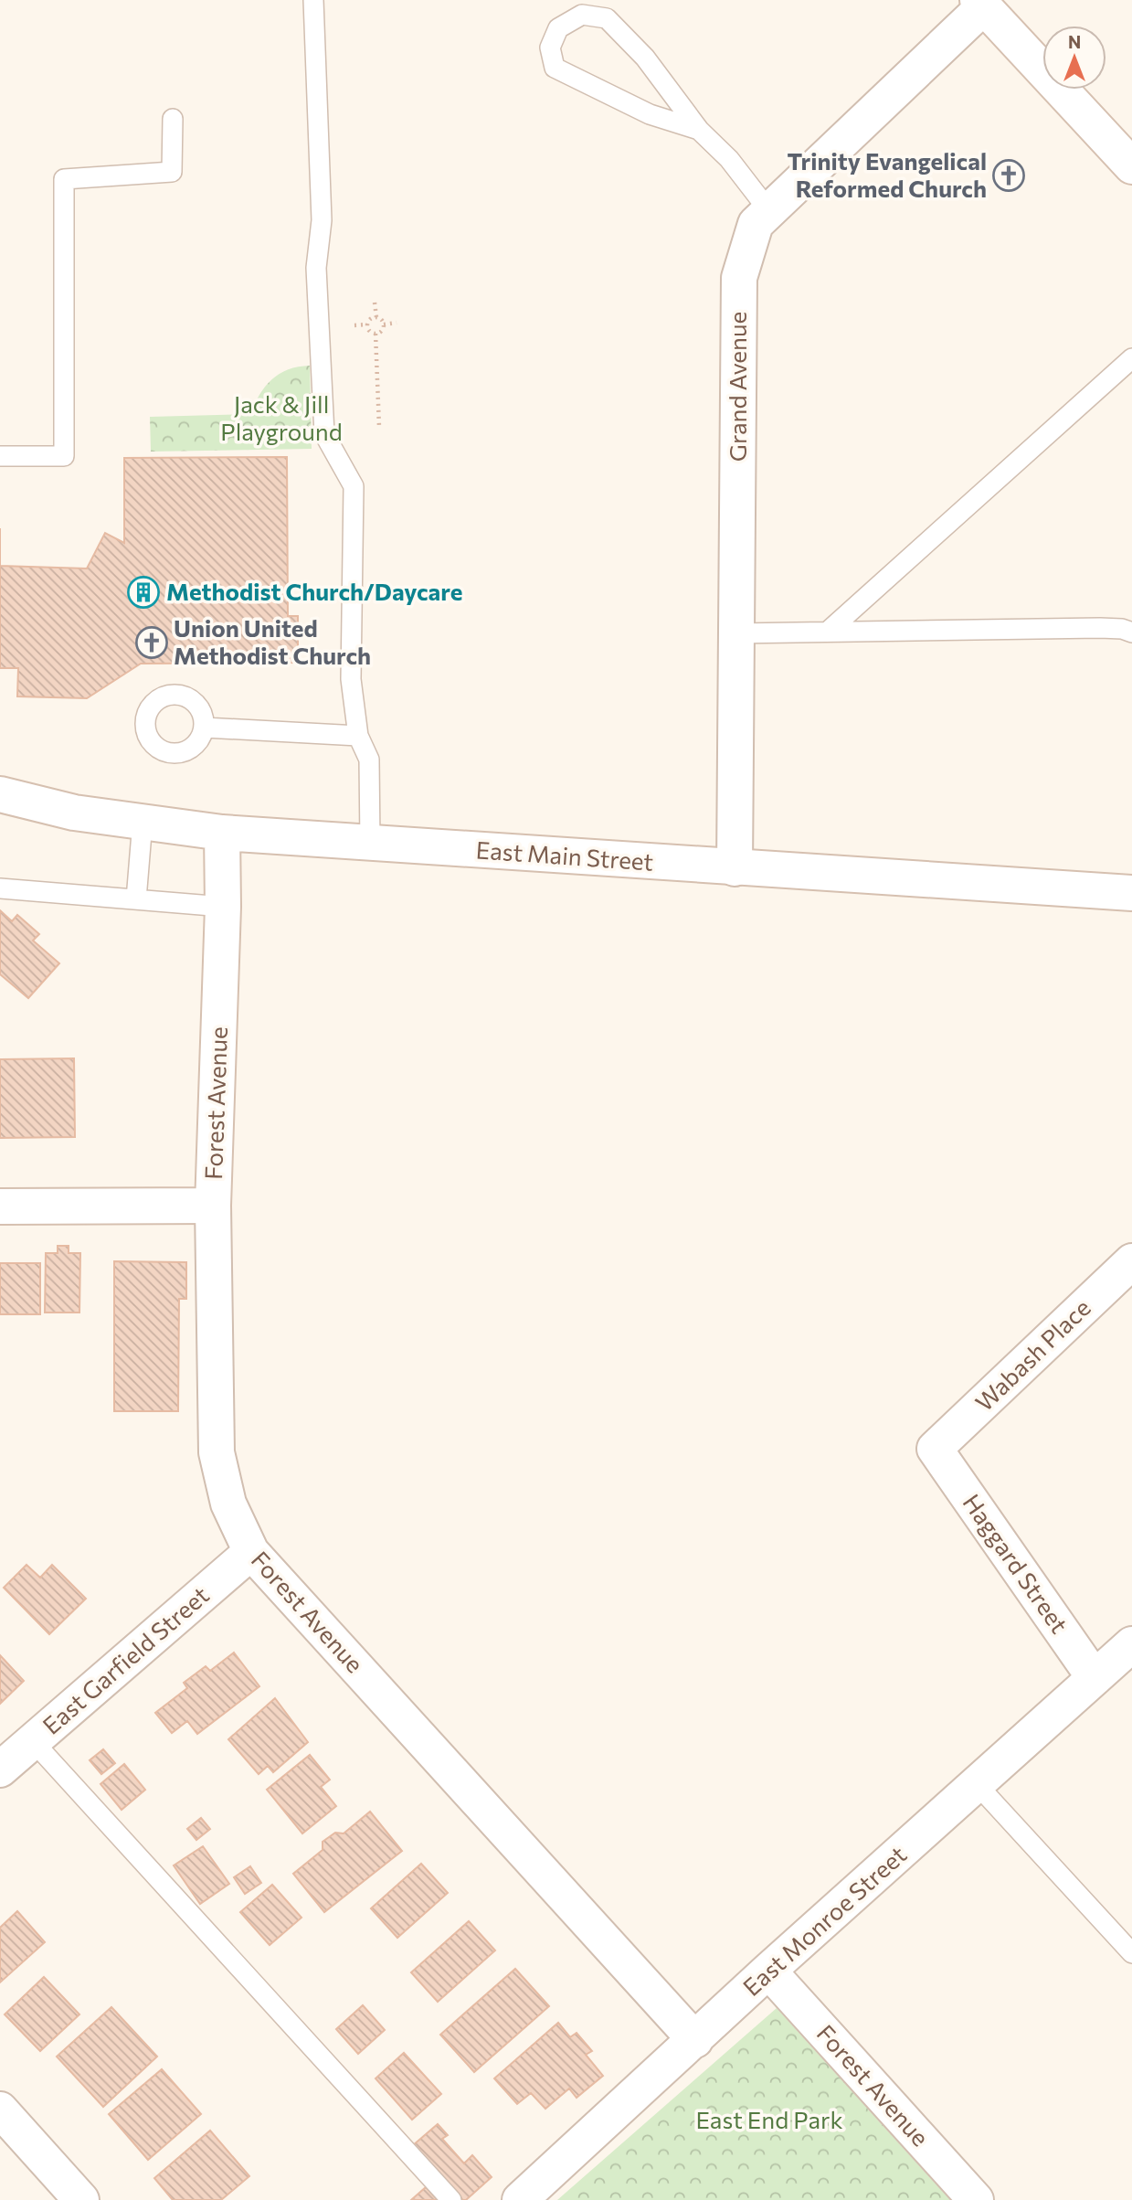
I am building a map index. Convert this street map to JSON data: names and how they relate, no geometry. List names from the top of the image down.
{
  "streets": {
    "street": [
      "Grand Avenue",
      "East Main Street",
      "Forest Avenue",
      "Wabash Place",
      "Haggard Street",
      "East Garfield Street",
      "East Monroe Street"
    ]
  },
  "crossings": [
    ["Grand Avenue", "East Main Street"],
    ["East Main Street", "Forest Avenue"],
    ["Forest Avenue", "East Garfield Street"],
    ["Forest Avenue", "East Monroe Street"],
    ["Wabash Place", "Haggard Street"],
    ["Haggard Street", "East Monroe Street"]
  ],
  "parks": ["Jack & Jill Playground", "East End Park"],
  "places": {
    "church": ["Trinity Evangelical Reformed Church", "Union United Methodist Church"],
    "building": ["Methodist Church/Daycare"]
  },
  "north": "top"
}
